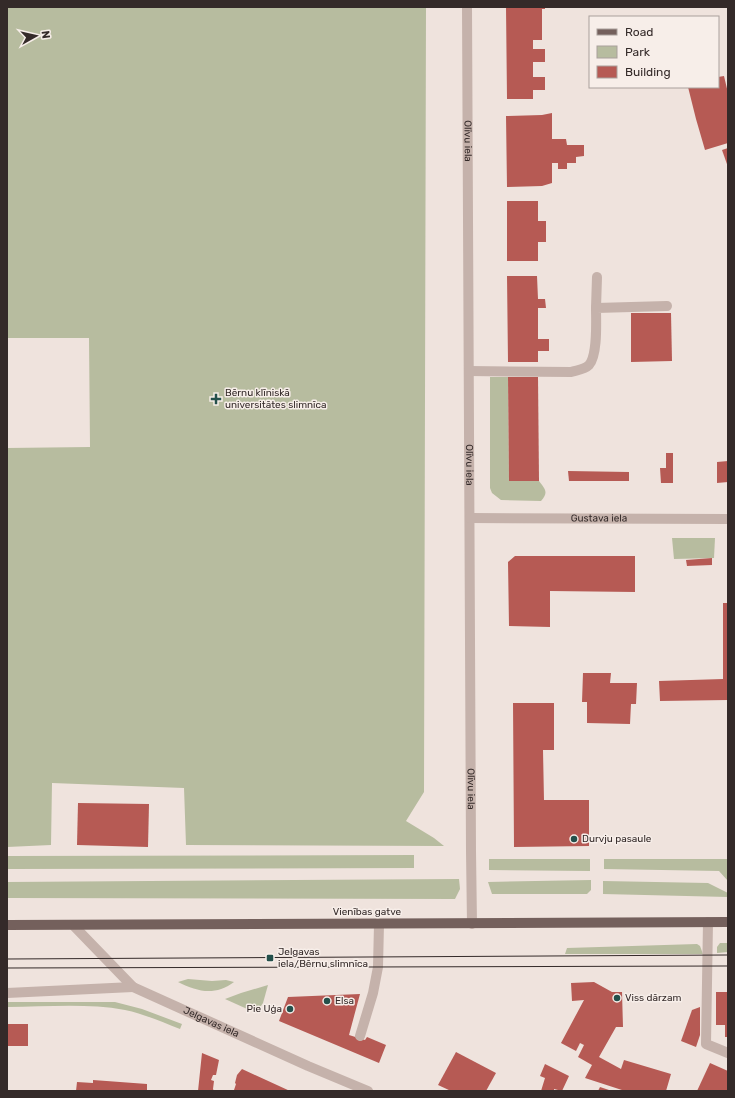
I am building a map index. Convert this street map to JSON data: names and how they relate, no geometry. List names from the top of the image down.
{
  "streets": {
    "main road": ["Vienības gatve"],
    "street": ["Olīvu iela", "Gustava iela", "Jelgavas iela"]
  },
  "crossings": [
    ["Olīvu iela", "Gustava iela"],
    ["Olīvu iela", "Vienības gatve"],
    ["Vienības gatve", "Jelgavas iela"]
  ],
  "places": {
    "health": ["Bērnu klīniskā universitātes slimnīca"],
    "other": [
      "Durvju pasaule",
      "Viss dārzam",
      "Elsa",
      "Pie Uģa"
    ],
    "transit": ["Jelgavas iela/Bērnu slimnīca"]
  },
  "legend": ["Road", "Park", "Building"],
  "north": "right"
}
